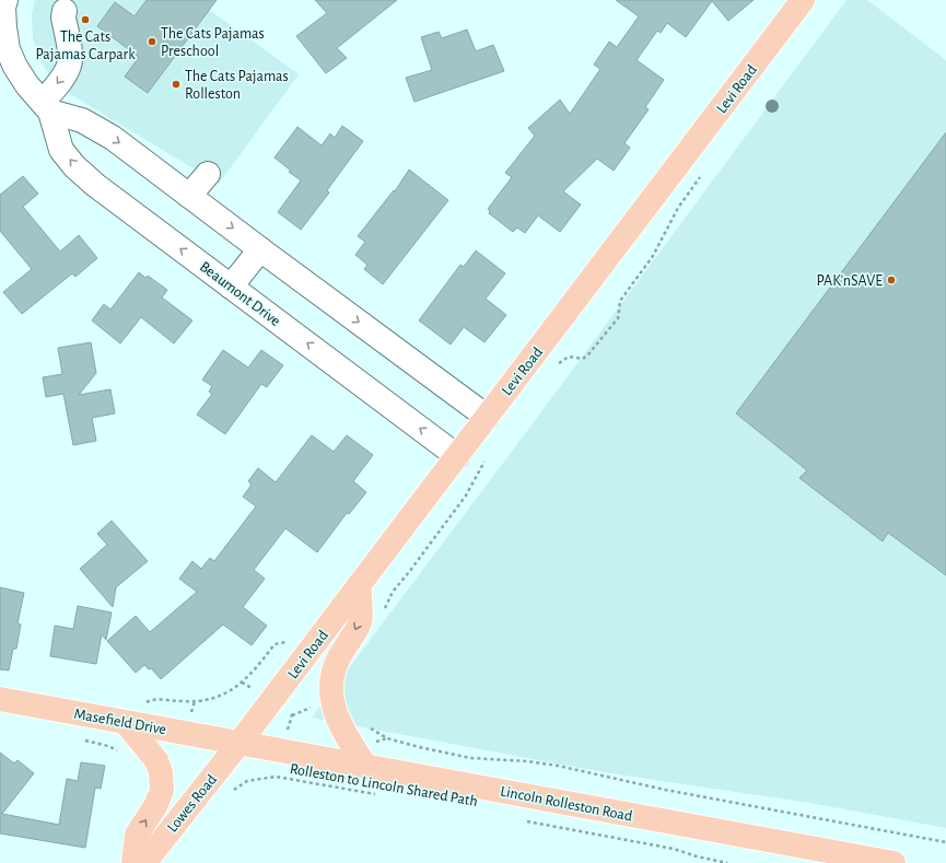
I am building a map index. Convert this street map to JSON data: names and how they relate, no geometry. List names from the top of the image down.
{
  "streets": {
    "main road": [
      "Levi Road",
      "Masefield Drive",
      "Lowes Road",
      "Lincoln Rolleston Road"
    ],
    "street": ["Beaumont Drive"],
    "path": ["Rolleston to Lincoln Shared Path"]
  },
  "crossings": [
    ["Levi Road", "Beaumont Drive"],
    ["Levi Road", "Masefield Drive"],
    ["Levi Road", "Lowes Road"],
    ["Levi Road", "Lincoln Rolleston Road"],
    ["Masefield Drive", "Lowes Road"],
    ["Masefield Drive", "Lincoln Rolleston Road"],
    ["Lowes Road", "Lincoln Rolleston Road"]
  ],
  "places": [
    "The Cats Pajamas Carpark",
    "The Cats Pajamas Preschool",
    "The Cats Pajamas Rolleston",
    "PAK'nSAVE"
  ]
}
